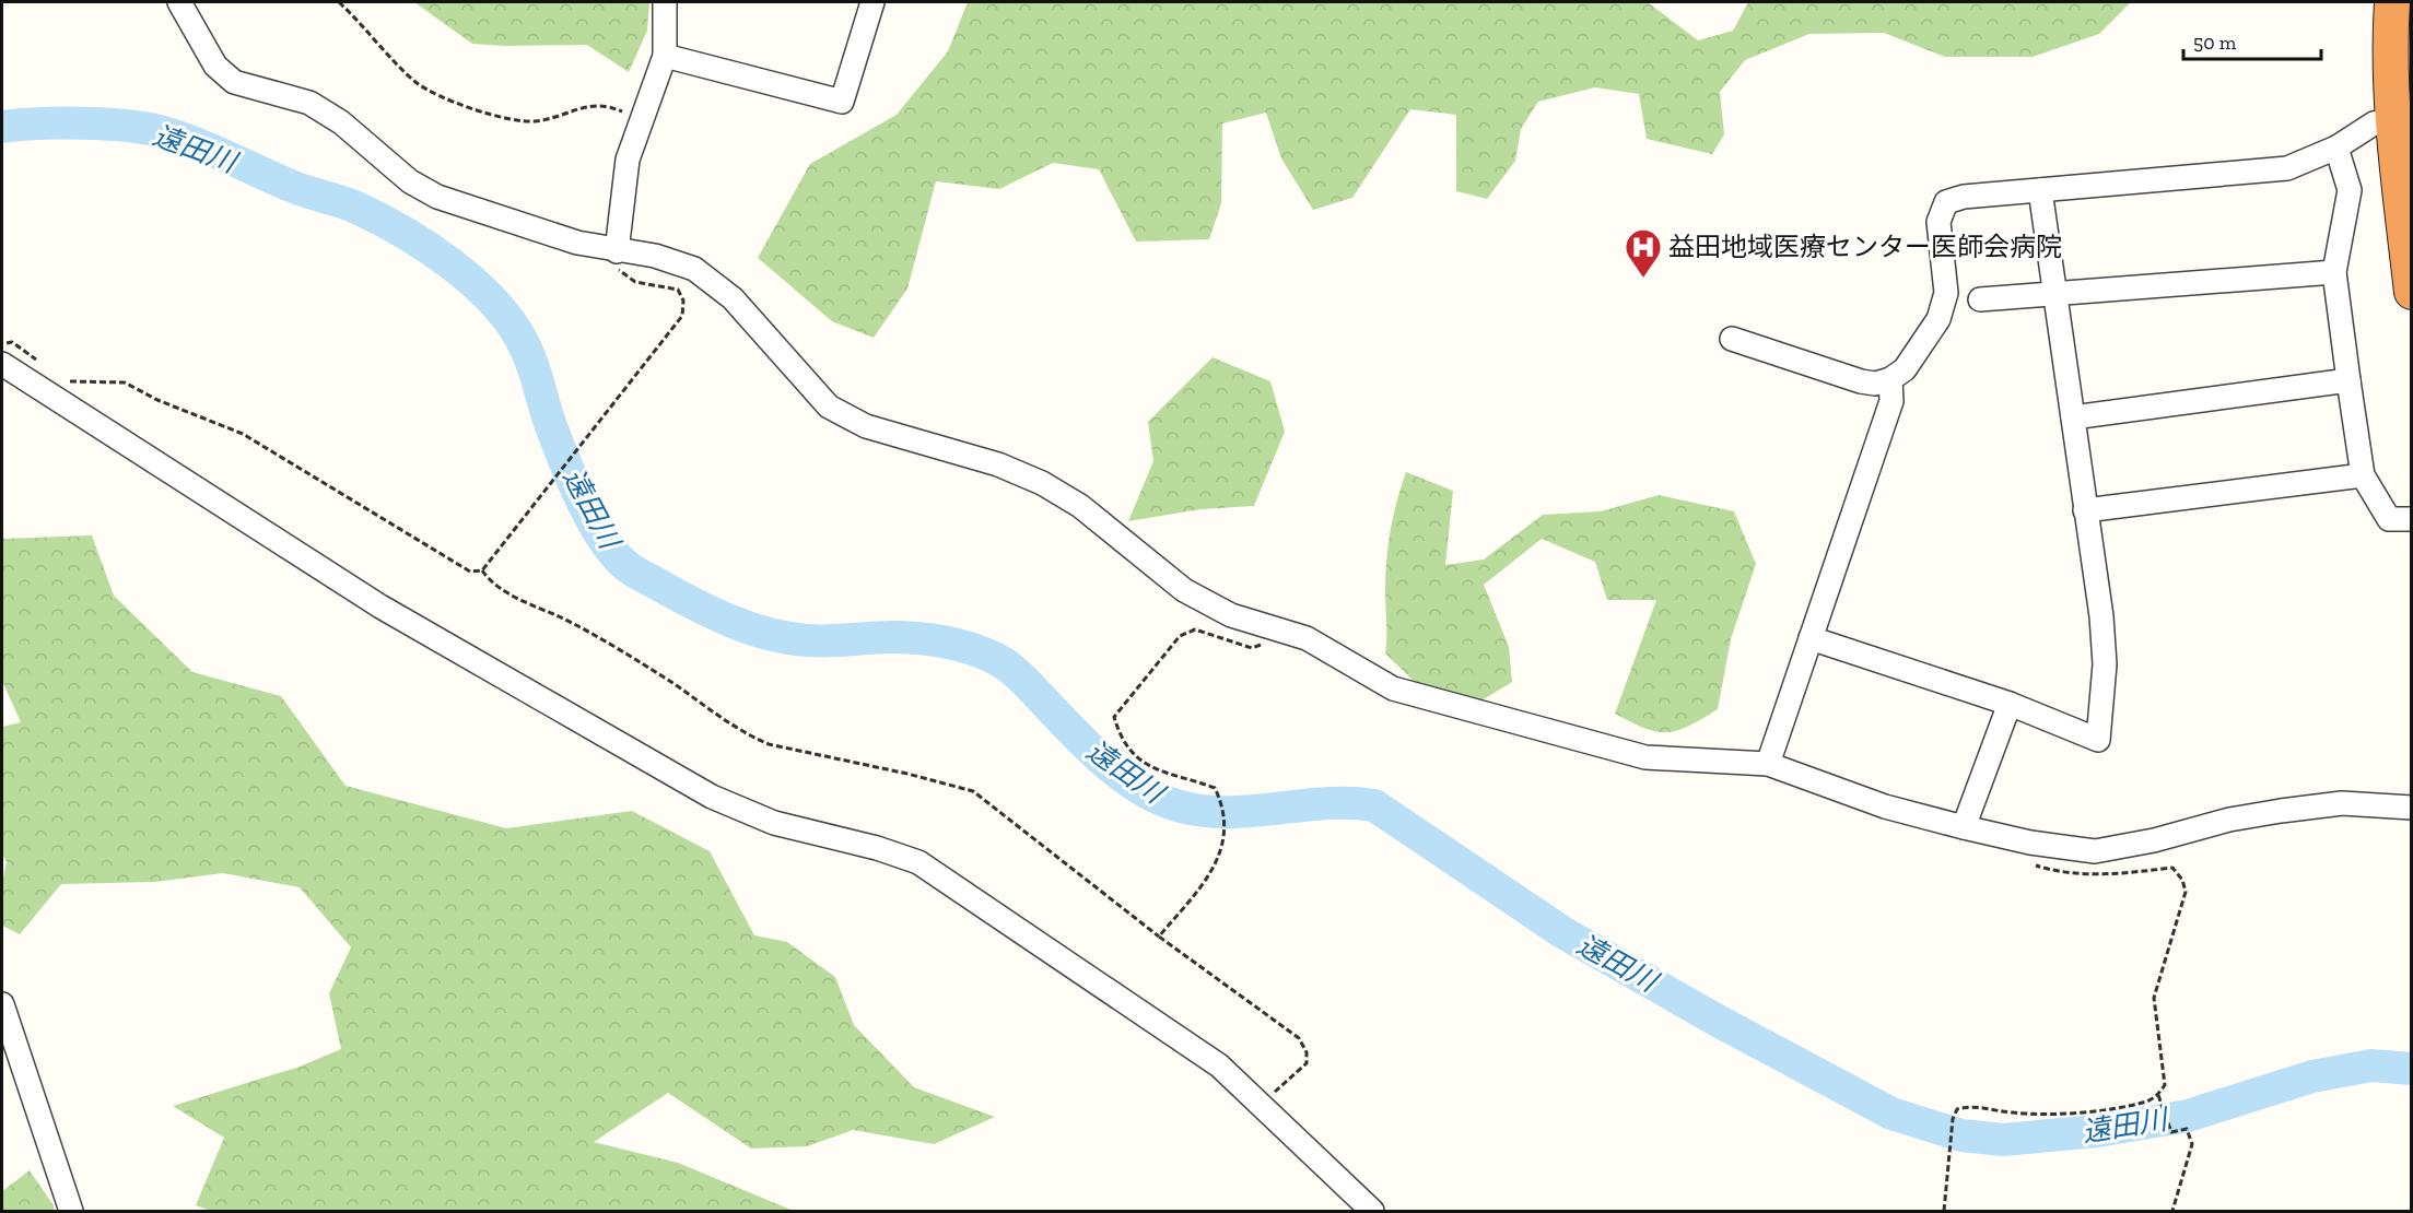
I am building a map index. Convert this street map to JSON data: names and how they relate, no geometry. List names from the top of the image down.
{
  "water": ["遠田川"],
  "places": {
    "hospital": ["益田地域医療センター医師会病院"]
  },
  "scale_bar": "50 m"
}
